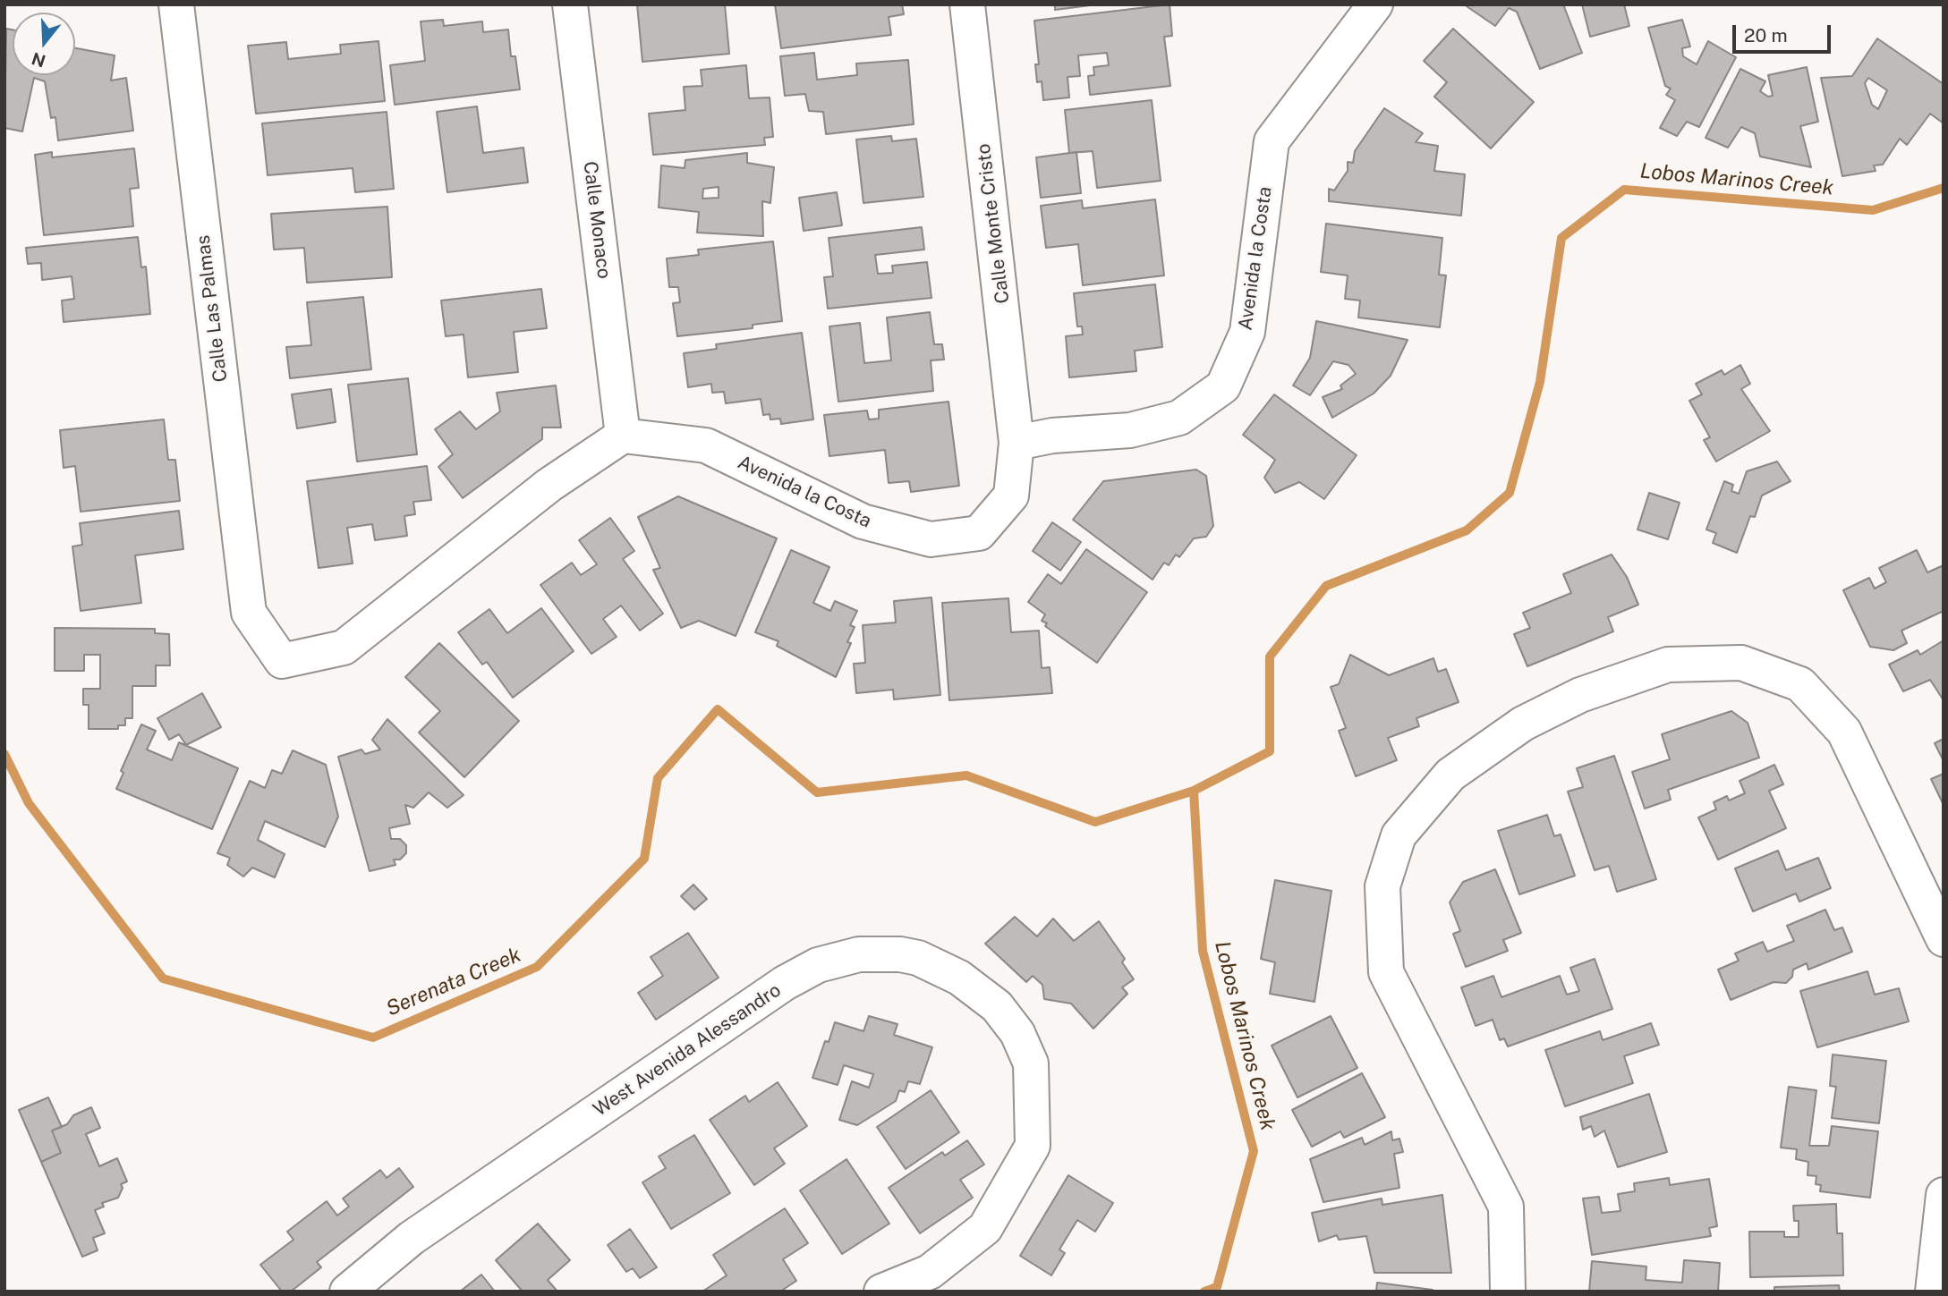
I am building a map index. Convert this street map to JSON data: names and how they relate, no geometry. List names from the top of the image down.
{
  "streets": {
    "street": [
      "Calle Monaco",
      "Calle Monte Cristo",
      "Avenida la Costa",
      "Calle Las Palmas",
      "West Avenida Alessandro"
    ]
  },
  "crossings": [
    ["Calle Monaco", "Avenida la Costa"],
    ["Calle Monaco", "Calle Las Palmas"],
    ["Calle Monte Cristo", "Avenida la Costa"],
    ["Avenida la Costa", "Calle Las Palmas"]
  ],
  "water": ["Lobos Marinos Creek", "Serenata Creek"],
  "scale_bar": "20 m",
  "north": "bottom"
}
